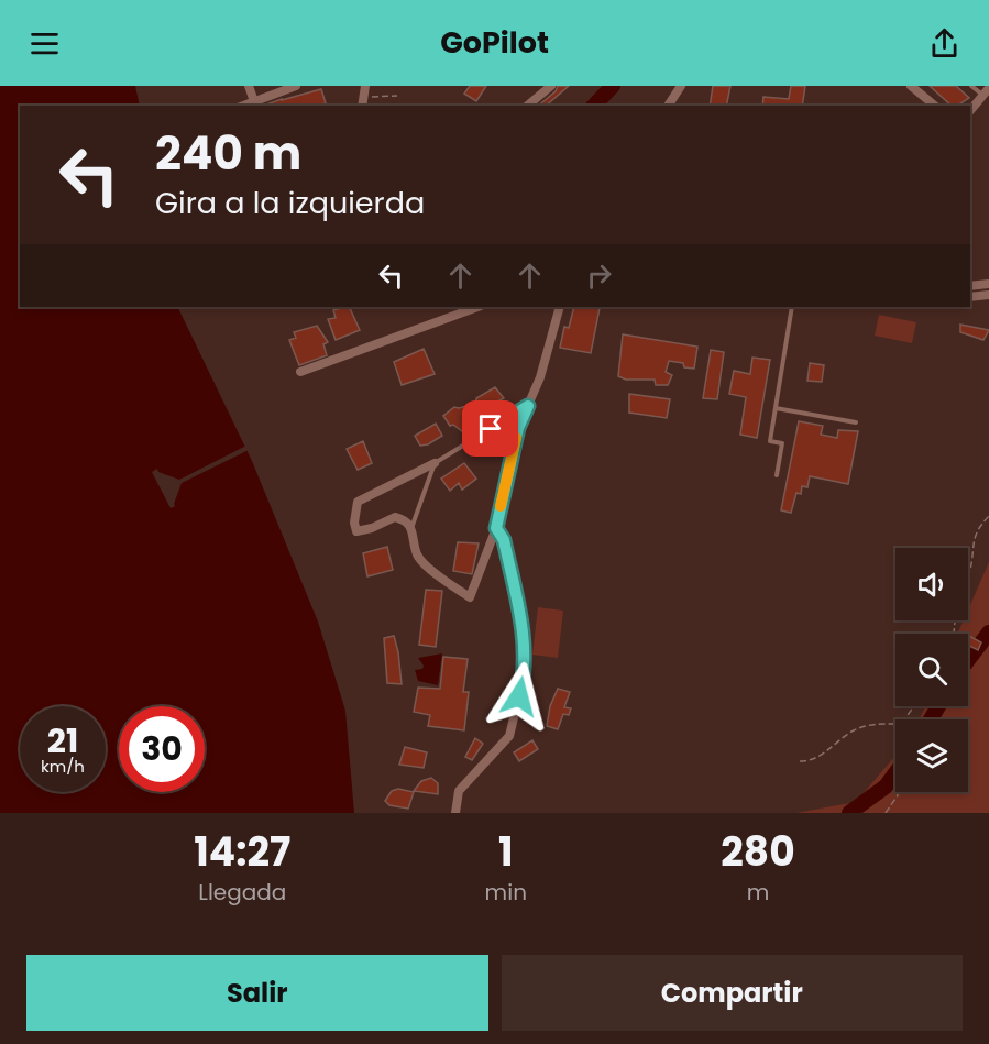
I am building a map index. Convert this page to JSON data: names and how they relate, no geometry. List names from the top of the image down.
{
  "page": {
    "header": "GoPilot",
    "turn": ["240 m", "Gira a la izquierda"],
    "speed": "21 km/h",
    "limit": "30",
    "eta": [
      "14:27",
      "Llegada",
      "1",
      "min",
      "280",
      "m"
    ],
    "buttons": ["Salir", "Compartir"]
  }
}
